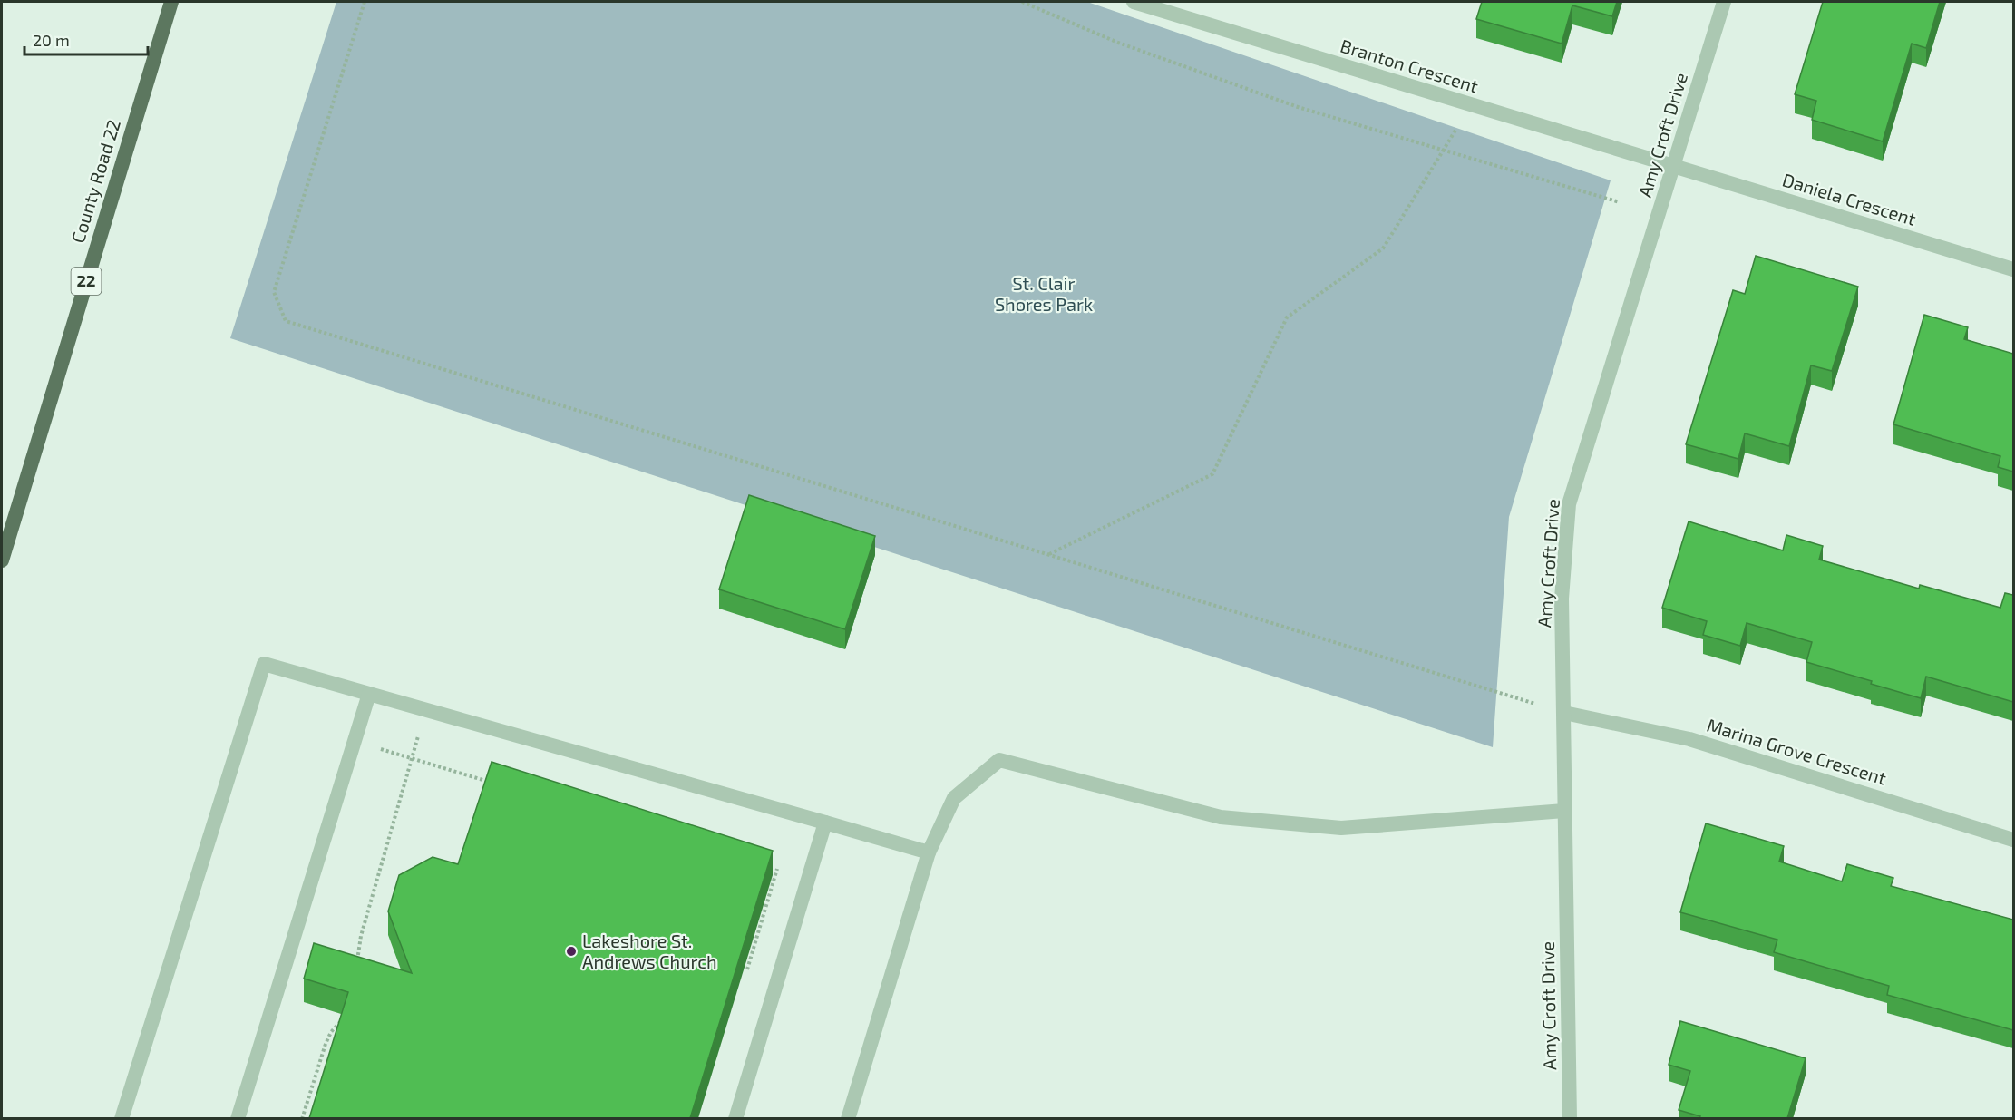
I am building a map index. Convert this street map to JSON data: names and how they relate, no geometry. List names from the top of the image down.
{
  "streets": {
    "main road": ["County Road 22", "22"],
    "street": [
      "Branton Crescent",
      "Amy Croft Drive",
      "Daniela Crescent",
      "Marina Grove Crescent"
    ]
  },
  "crossings": [
    ["Branton Crescent", "Amy Croft Drive"],
    ["Branton Crescent", "Daniela Crescent"],
    ["Amy Croft Drive", "Daniela Crescent"],
    ["Amy Croft Drive", "Marina Grove Crescent"]
  ],
  "parks": ["St. Clair Shores Park"],
  "places": ["Lakeshore St. Andrews Church"],
  "scale_bar": "20 m"
}
